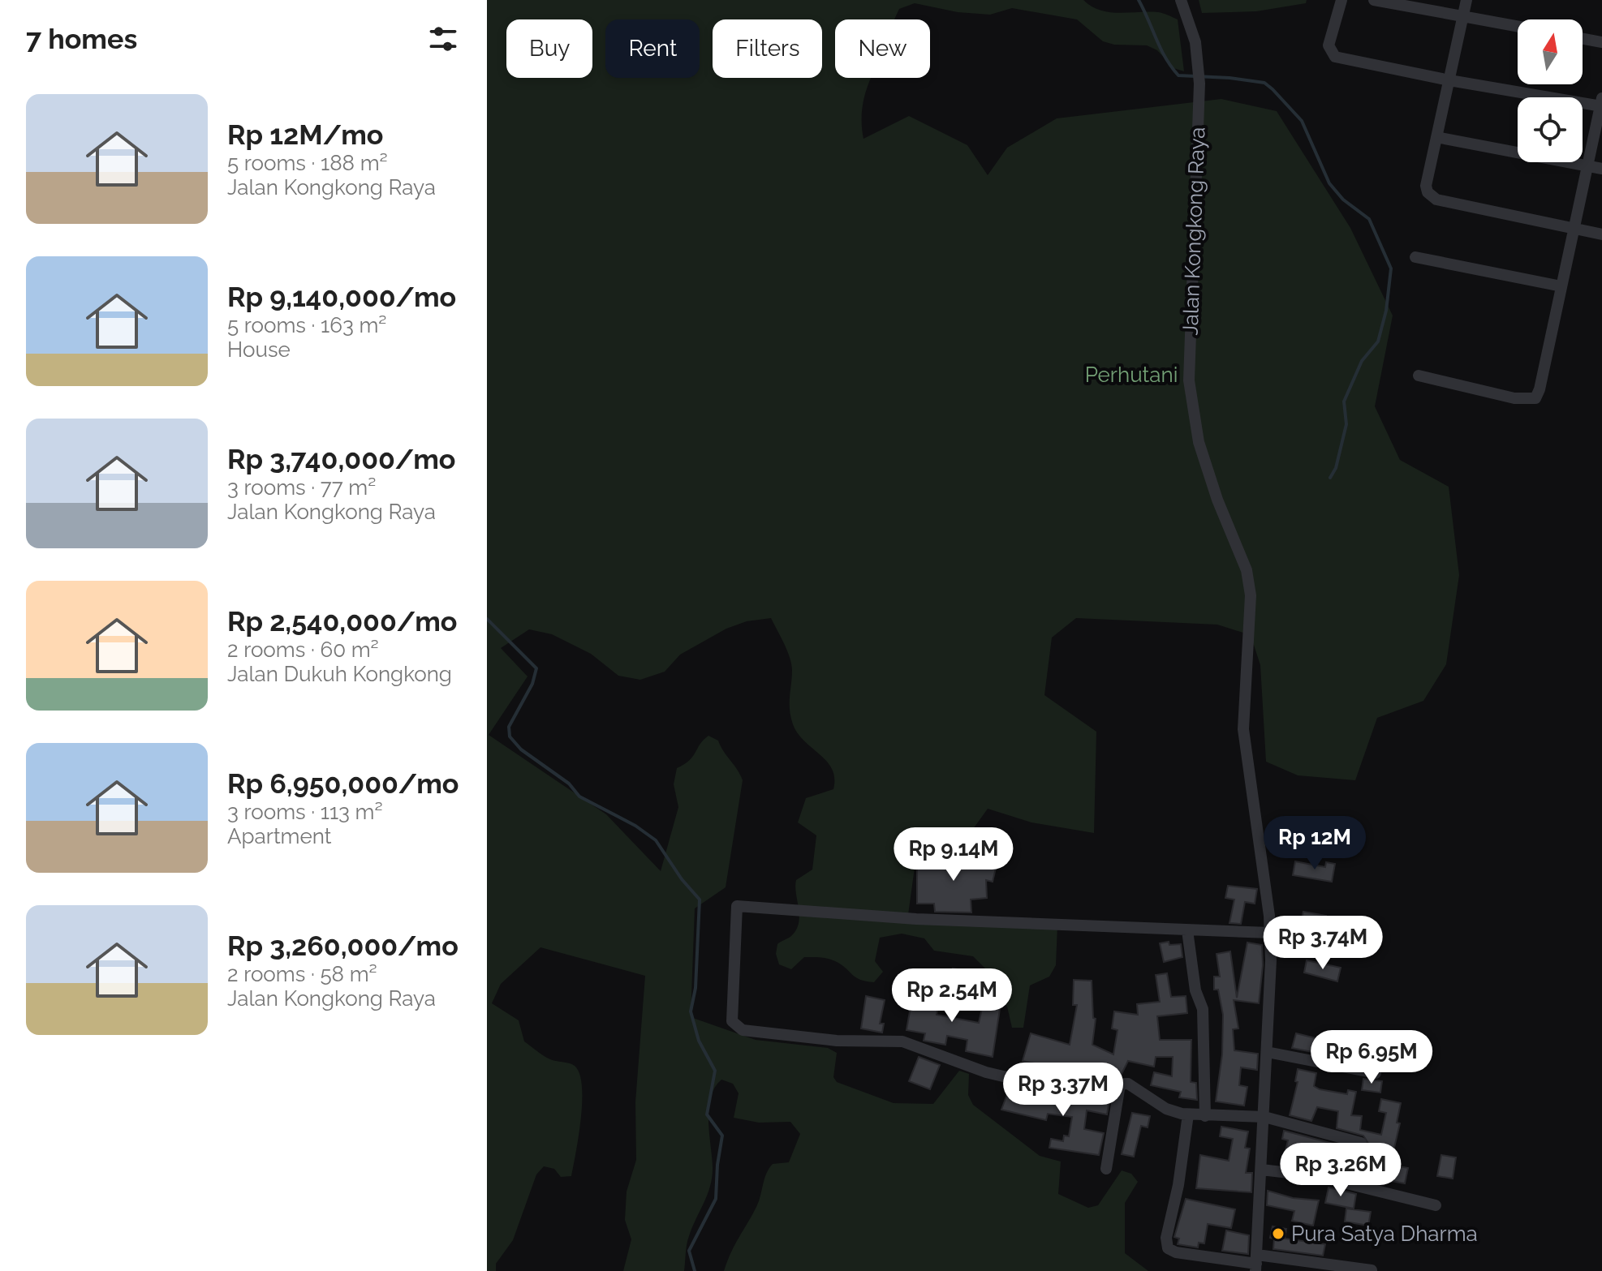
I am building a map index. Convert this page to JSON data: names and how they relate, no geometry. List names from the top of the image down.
{
  "streets": {
    "street": ["Jalan Kongkong Raya"]
  },
  "parks": ["Perhutani"],
  "places": ["Pura Satya Dharma"],
  "north": "top",
  "page": {
    "heading": "7 homes",
    "chip": [
      "Buy",
      "Rent",
      "Filters",
      "New"
    ],
    "list": [
      {
        "name": "Rp 12M/mo",
        "note": "5 rooms · 188 m² · Jalan Kongkong Raya"
      },
      {
        "name": "Rp 9,140,000/mo",
        "note": "5 rooms · 163 m² · House"
      },
      {
        "name": "Rp 3,740,000/mo",
        "note": "3 rooms · 77 m² · Jalan Kongkong Raya"
      },
      {
        "name": "Rp 2,540,000/mo",
        "note": "2 rooms · 60 m² · Jalan Dukuh Kongkong"
      },
      {
        "name": "Rp 6,950,000/mo",
        "note": "3 rooms · 113 m² · Apartment"
      },
      {
        "name": "Rp 3,260,000/mo",
        "note": "2 rooms · 58 m² · Jalan Kongkong Raya"
      }
    ],
    "price": [
      "Rp 12M",
      "Rp 9.14M",
      "Rp 3.74M",
      "Rp 2.54M",
      "Rp 6.95M",
      "Rp 3.37M",
      "Rp 3.26M"
    ]
  }
}
